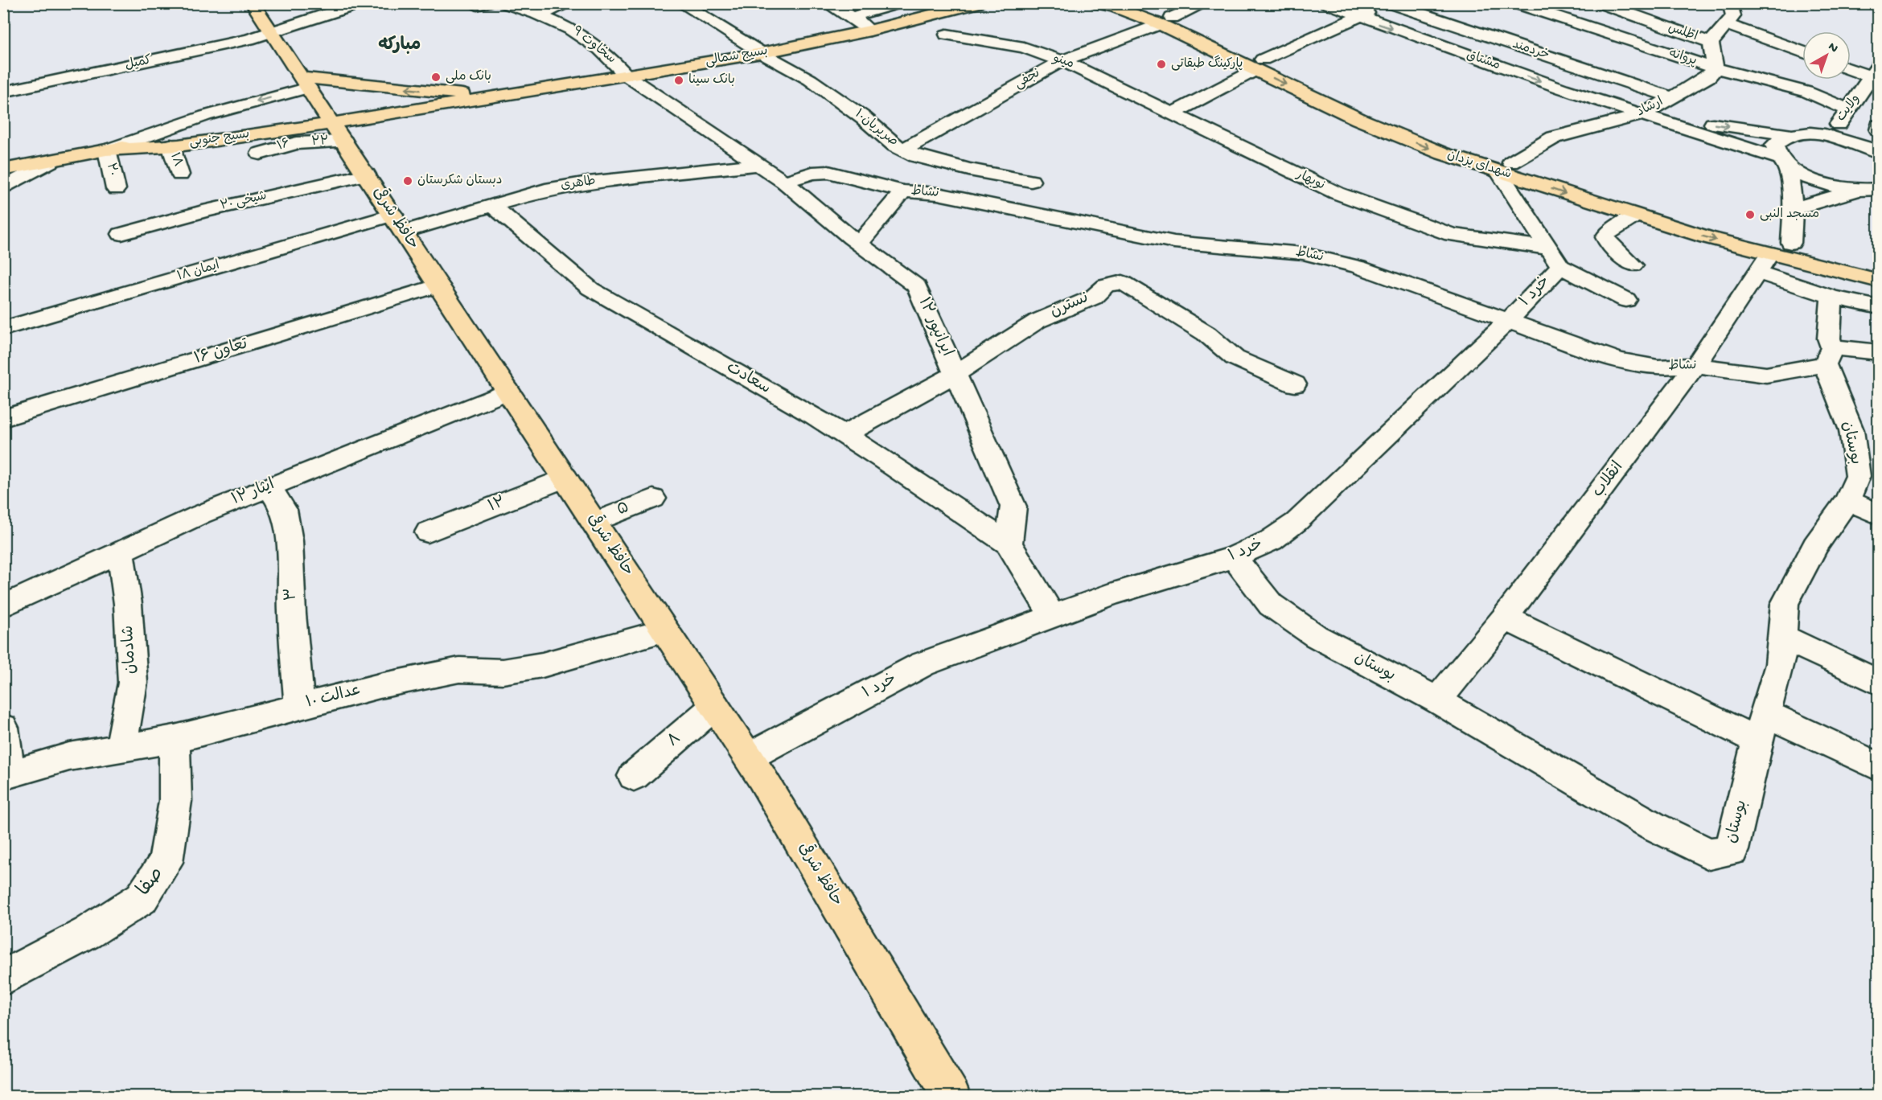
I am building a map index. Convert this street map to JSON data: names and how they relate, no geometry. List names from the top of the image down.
{
  "streets": {
    "main road": [
      "بسیج شمالی",
      "بسیج جنوبی",
      "شهدای یزدان",
      "حافظ شرقی"
    ],
    "street": [
      "اطلس",
      "سخاوت ۹",
      "خردمند",
      "پروانه",
      "مشتاق",
      "مینو",
      "کمیل",
      "نجفی",
      "ارشاد",
      "ولایت",
      "صریریان۱۰",
      "۲۲",
      "۱۶",
      "۱۸",
      "۲۰",
      "نوبهار",
      "طاهری",
      "نشاط",
      "شیخی ۲۰",
      "ایمان ۱۸",
      "خرد ۱",
      "نسترن",
      "ایرانپور ۱۲",
      "تعاون ۱۶",
      "سعادت",
      "بوستان",
      "انقلاب",
      "ایثار ۱۲",
      "۱۲",
      "۵",
      "۳",
      "شادمان",
      "عدالت ۱۰",
      "۸",
      "صفا"
    ]
  },
  "crossings": [
    ["سخاوت ۹", "بسیج شمالی"],
    ["سخاوت ۹", "ایرانپور ۱۲"],
    ["خردمند", "ارشاد"],
    ["بسیج شمالی", "صریریان۱۰"],
    ["بسیج شمالی", "بسیج جنوبی"],
    ["بسیج شمالی", "۲۲"],
    ["بسیج شمالی", "حافظ شرقی"],
    ["بسیج شمالی", "ایرانپور ۱۲"],
    ["پروانه", "ارشاد"],
    ["پروانه", "ولایت"],
    ["مشتاق", "ارشاد"],
    ["مینو", "نجفی"],
    ["مینو", "نوبهار"],
    ["کمیل", "حافظ شرقی"],
    ["نجفی", "صریریان۱۰"],
    ["نجفی", "شهدای یزدان"],
    ["ارشاد", "شهدای یزدان"],
    ["بسیج جنوبی", "۲۲"],
    ["بسیج جنوبی", "۱۶"],
    ["بسیج جنوبی", "۱۸"],
    ["بسیج جنوبی", "۲۰"],
    ["بسیج جنوبی", "حافظ شرقی"],
    ["۲۲", "۱۶"],
    ["۲۲", "حافظ شرقی"],
    ["شهدای یزدان", "انقلاب"],
    ["نوبهار", "خرد ۱"],
    ["طاهری", "حافظ شرقی"],
    ["طاهری", "ایمان ۱۸"],
    ["طاهری", "ایرانپور ۱۲"],
    ["طاهری", "سعادت"],
    ["نشاط", "خرد ۱"],
    ["نشاط", "ایرانپور ۱۲"],
    ["نشاط", "بوستان"],
    ["نشاط", "انقلاب"],
    ["شیخی ۲۰", "حافظ شرقی"],
    ["حافظ شرقی", "ایمان ۱۸"],
    ["حافظ شرقی", "خرد ۱"],
    ["حافظ شرقی", "تعاون ۱۶"],
    ["حافظ شرقی", "ایثار ۱۲"],
    ["حافظ شرقی", "۱۲"],
    ["حافظ شرقی", "۵"],
    ["حافظ شرقی", "عدالت ۱۰"],
    ["حافظ شرقی", "۸"],
    ["خرد ۱", "بوستان"],
    ["نسترن", "ایرانپور ۱۲"],
    ["نسترن", "سعادت"],
    ["ایرانپور ۱۲", "سعادت"],
    ["بوستان", "انقلاب"],
    ["ایثار ۱۲", "۳"],
    ["ایثار ۱۲", "شادمان"],
    ["۳", "عدالت ۱۰"],
    ["شادمان", "عدالت ۱۰"],
    ["عدالت ۱۰", "صفا"]
  ],
  "one_way": ["مشتاق"],
  "districts": ["مبارکه"],
  "places": [
    "پارکینگ طبقاتی",
    "بانک ملی",
    "بانک سینا",
    "دبستان شکرستان",
    "مسجد النبی"
  ],
  "north": "top right"
}
